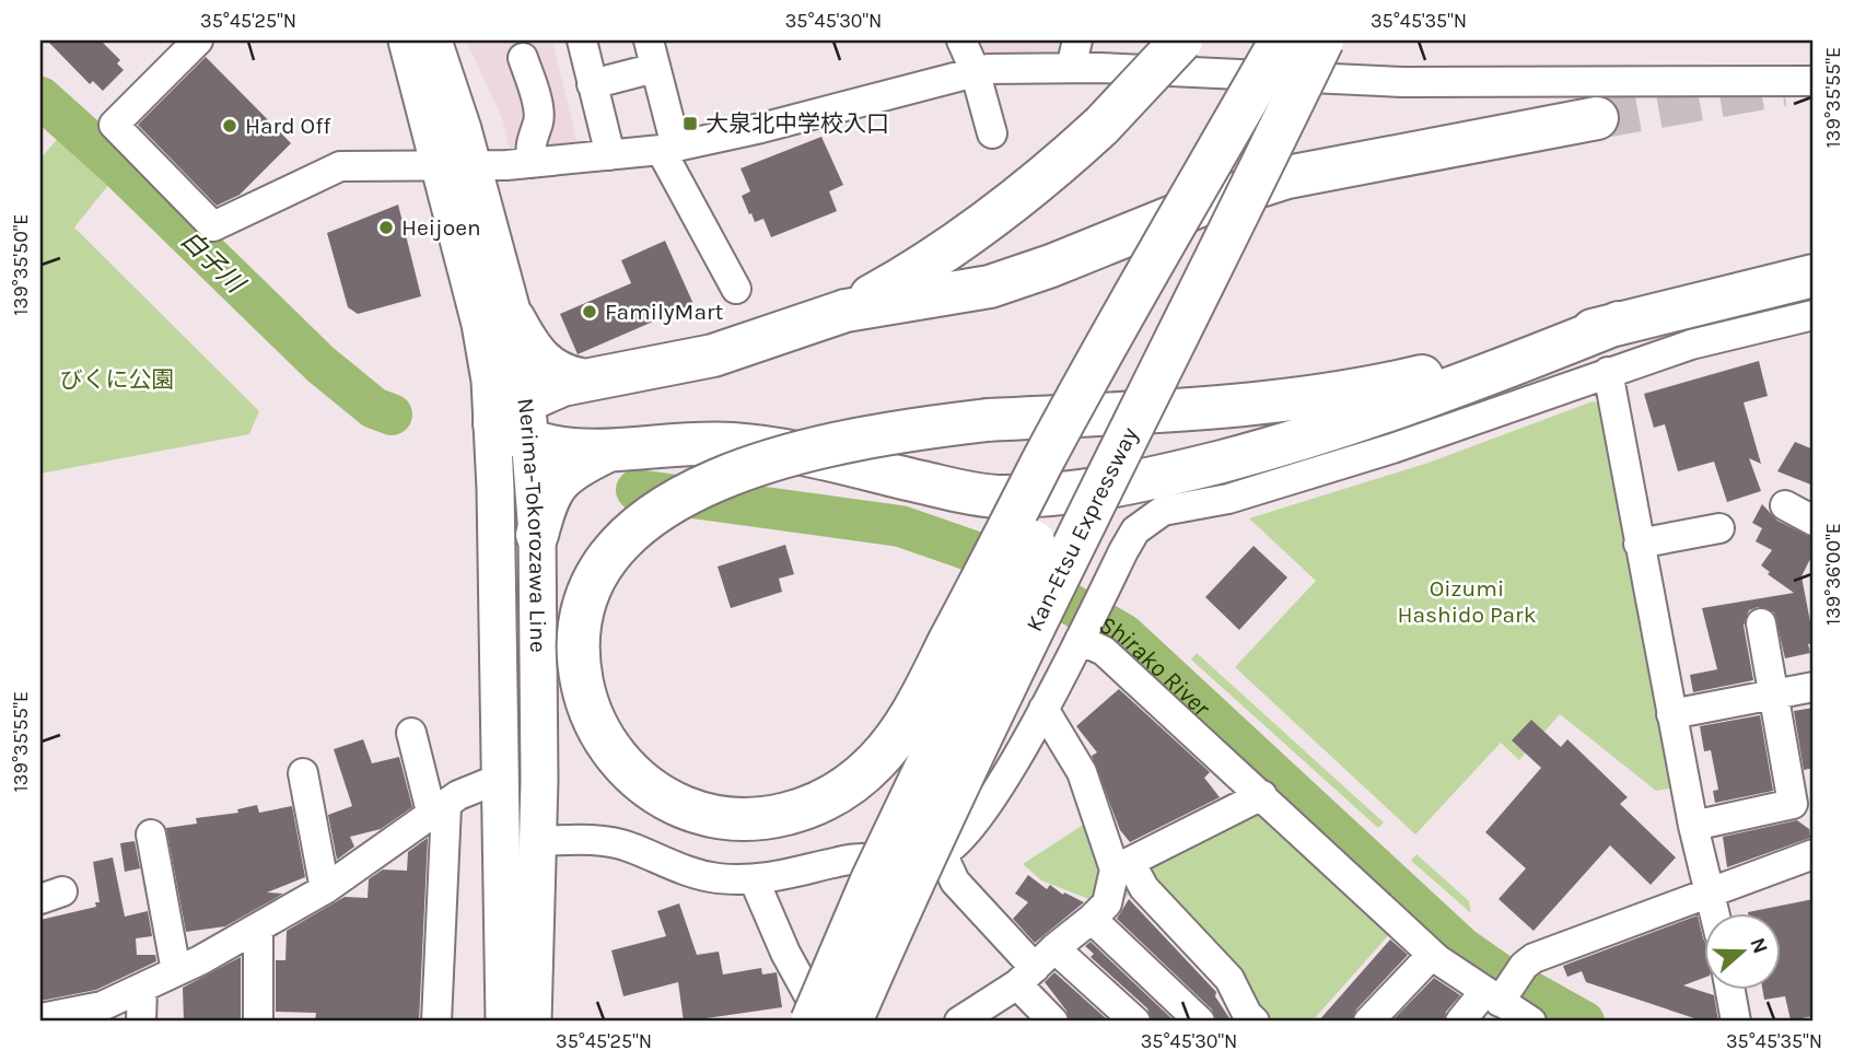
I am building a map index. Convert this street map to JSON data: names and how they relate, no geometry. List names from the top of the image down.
{
  "streets": {
    "highway": ["Kan-Etsu Expressway"],
    "main road": ["Nerima-Tokorozawa Line"]
  },
  "water": ["白子川", "Shirako River"],
  "parks": ["びくに公園", "Oizumi Hashido Park"],
  "places": {
    "transit": ["大泉北中学校入口"],
    "other": ["Hard Off", "Heijoen", "FamilyMart"]
  },
  "north": "right",
  "coordinates": [
    "35°45'25\"N",
    "35°45'30\"N",
    "35°45'35\"N",
    "139°35'55\"E",
    "139°35'50\"E",
    "139°36'00\"E"
  ]
}
